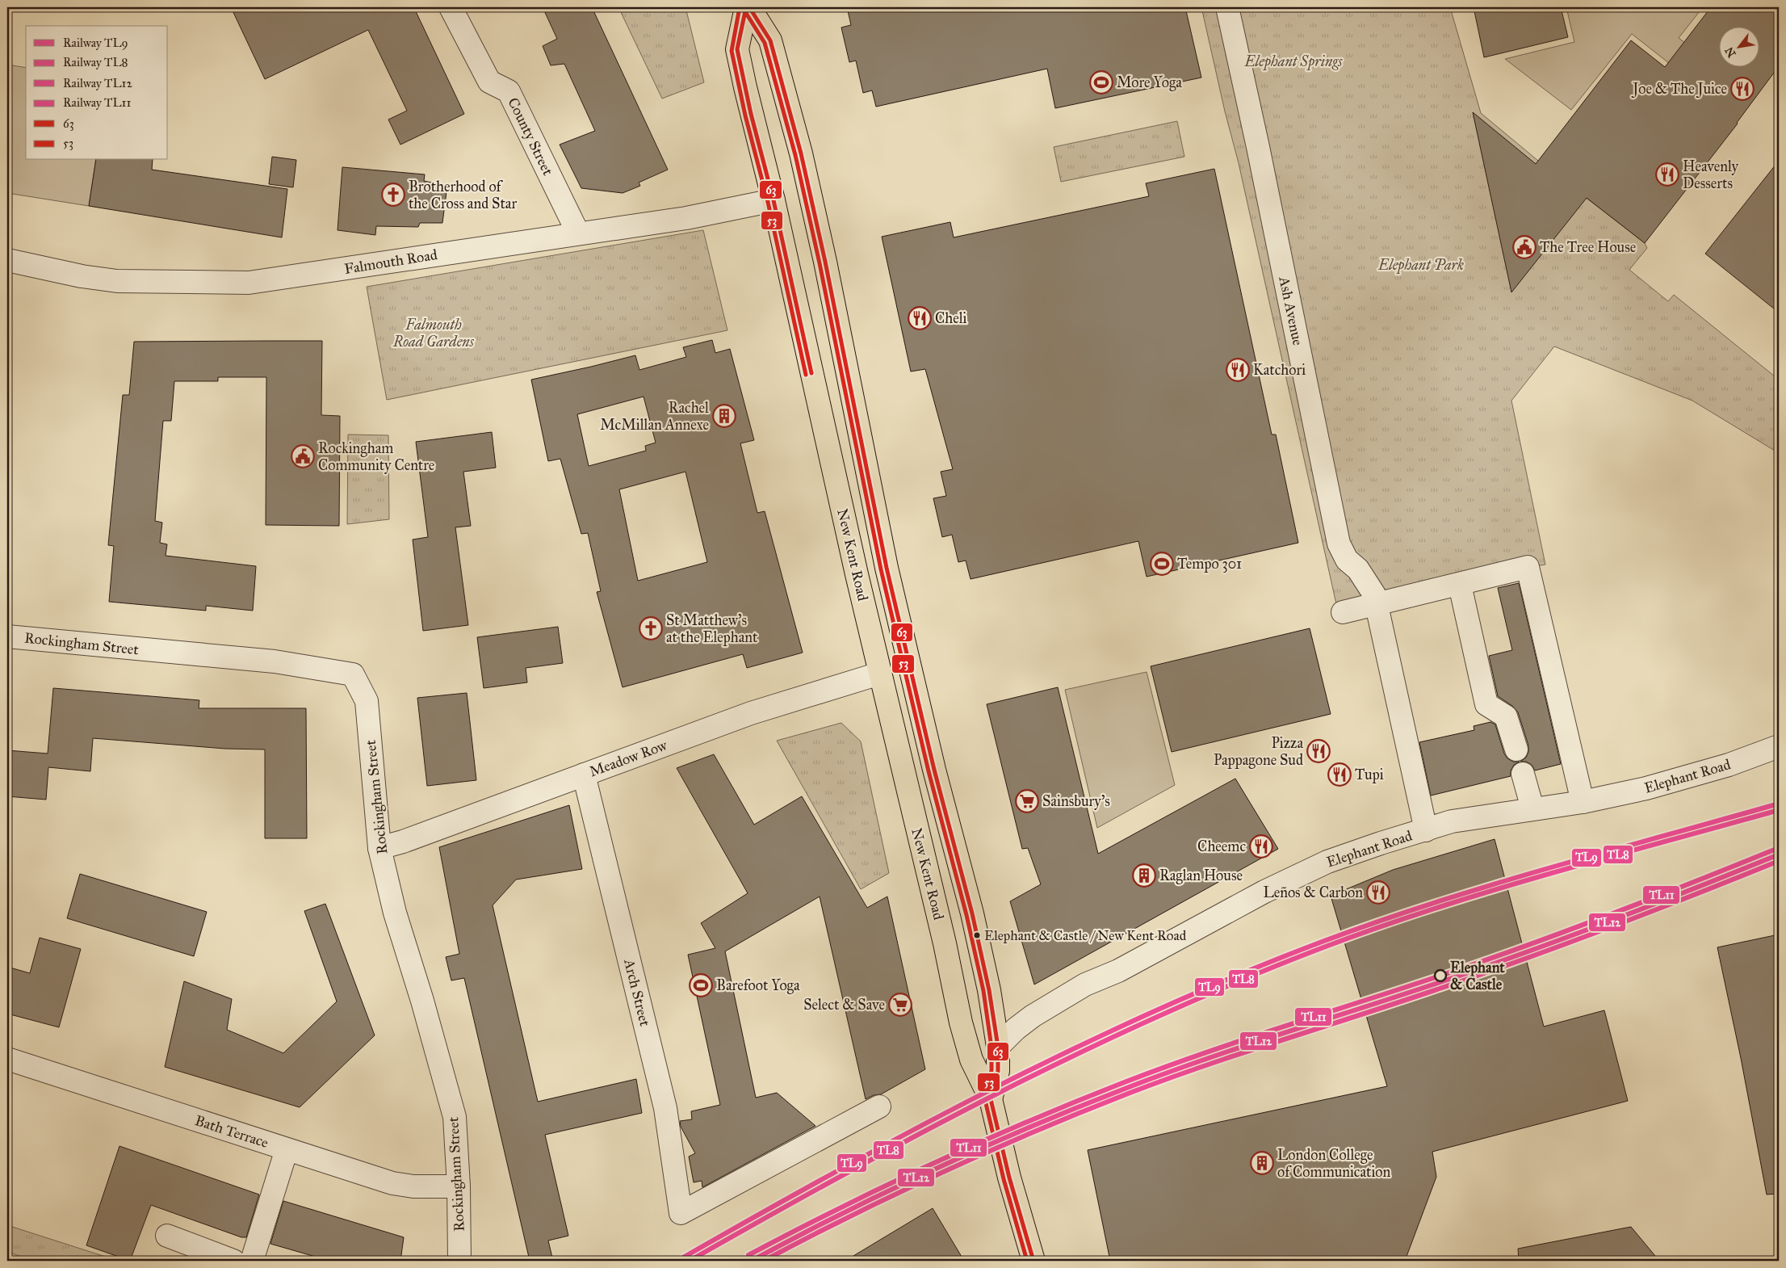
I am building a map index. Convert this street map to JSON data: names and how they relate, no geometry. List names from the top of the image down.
{
  "streets": {
    "highway": ["New Kent Road"],
    "street": [
      "County Street",
      "Falmouth Road",
      "Ash Avenue",
      "Rockingham Street",
      "Meadow Row",
      "Elephant Road",
      "Arch Street",
      "Bath Terrace"
    ]
  },
  "crossings": [
    ["County Street", "Falmouth Road"],
    ["Falmouth Road", "New Kent Road"],
    ["Ash Avenue", "Elephant Road"],
    ["New Kent Road", "Meadow Row"],
    ["New Kent Road", "Elephant Road"],
    ["Rockingham Street", "Meadow Row"],
    ["Rockingham Street", "Bath Terrace"],
    ["Meadow Row", "Arch Street"]
  ],
  "parks": ["Elephant Springs", "Elephant Park", "Falmouth Road Gardens"],
  "places": {
    "sports": ["More Yoga", "Tempo 301", "Barefoot Yoga"],
    "restaurant": [
      "Joe & The Juice",
      "Heavenly Desserts",
      "Cheli",
      "Katchori",
      "Pizza Pappagone Sud",
      "Tupi",
      "Cheemc",
      "Leños & Carbon"
    ],
    "church": ["Brotherhood of the Cross and Star", "St Matthew's at the Elephant"],
    "public building": ["The Tree House", "Rockingham Community Centre"],
    "building": ["Rachel McMillan Annexe", "Raglan House", "London College of Communication"],
    "supermarket": ["Sainsbury's", "Select & Save"],
    "other": ["Elephant & Castle / New Kent Road", "Elephant & Castle"]
  },
  "lines": [
    "transit line 63",
    "transit line 53",
    "rail line TL9",
    "rail line TL8",
    "rail line TL11",
    "rail line TL12"
  ],
  "legend": [
    "Railway TL9",
    "Railway TL8",
    "Railway TL12",
    "Railway TL11",
    "63",
    "53"
  ],
  "north": "bottom left"
}
